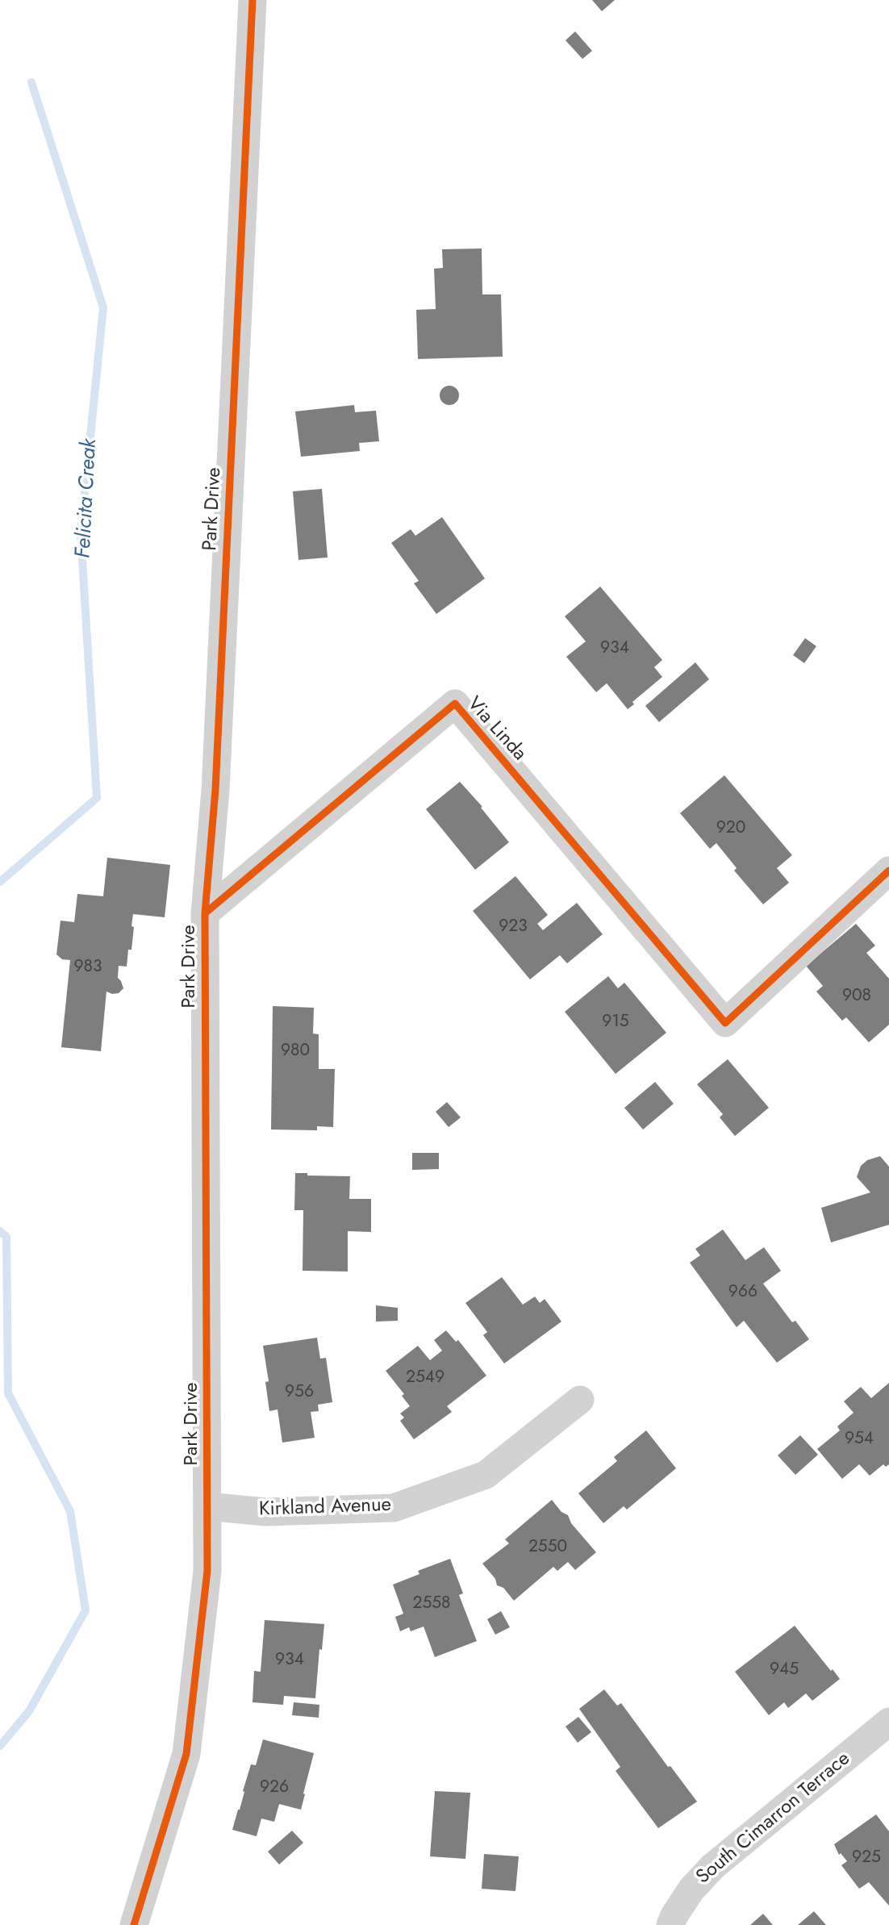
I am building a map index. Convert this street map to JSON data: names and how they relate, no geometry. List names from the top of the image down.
{
  "streets": {
    "street": [
      "Park Drive",
      "Via Linda",
      "Kirkland Avenue",
      "South Cimarron Terrace"
    ]
  },
  "crossings": [
    ["Park Drive", "Via Linda"],
    ["Park Drive", "Kirkland Avenue"]
  ],
  "water": ["Felicita Creak"],
  "house_numbers": [
    "934",
    "920",
    "923",
    "983",
    "908",
    "915",
    "980",
    "966",
    "2549",
    "956",
    "954",
    "2550",
    "2558",
    "934",
    "945",
    "926",
    "925"
  ]
}
